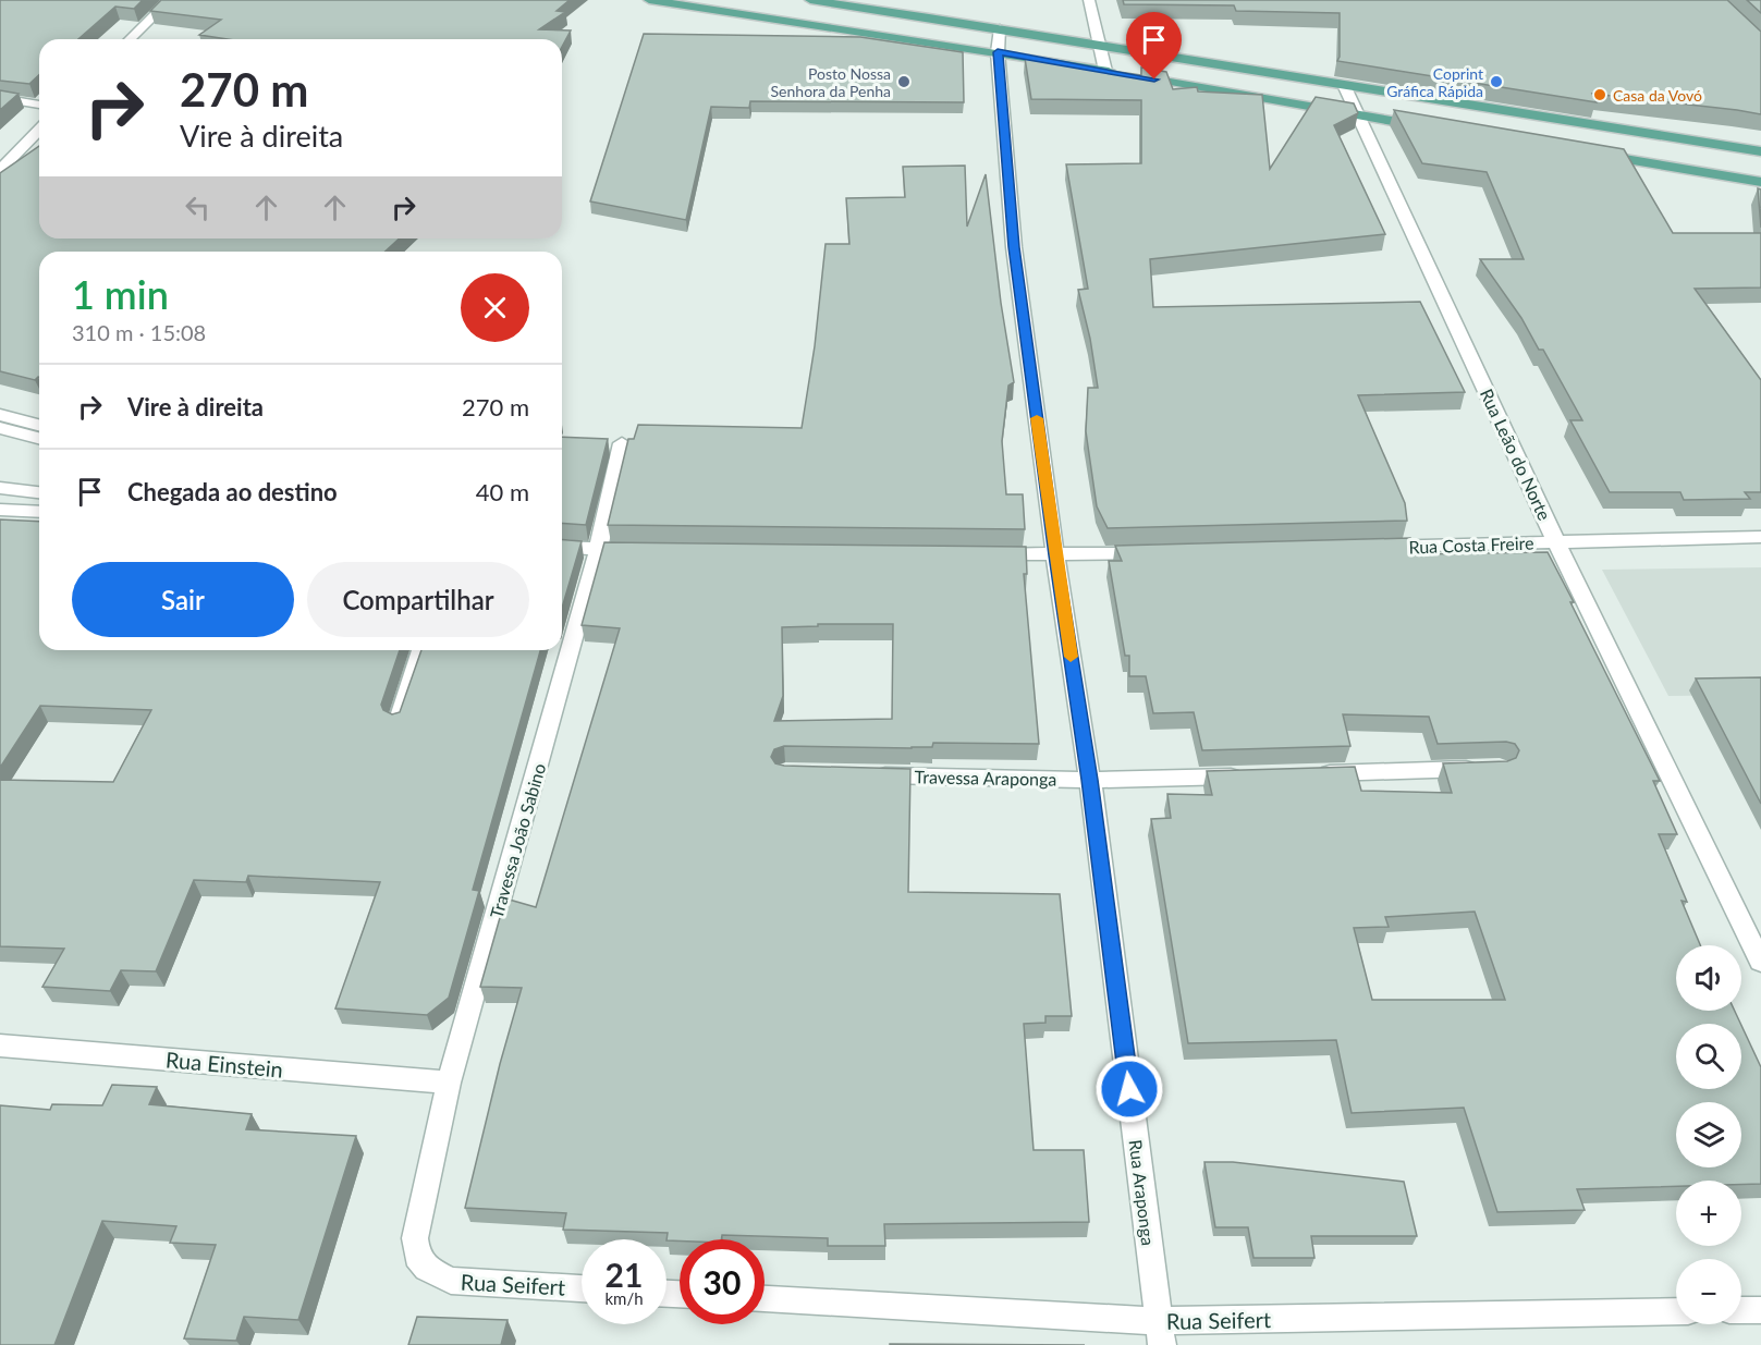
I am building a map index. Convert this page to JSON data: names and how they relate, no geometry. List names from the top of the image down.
{
  "streets": {
    "street": [
      "Rua Leão do Norte",
      "Rua Costa Freire",
      "Travessa Araponga",
      "Travessa João Sabino",
      "Rua Einstein",
      "Rua Araponga",
      "Rua Seifert"
    ]
  },
  "crossings": [
    ["Rua Leão do Norte", "Rua Costa Freire"],
    ["Travessa Araponga", "Rua Araponga"],
    ["Travessa João Sabino", "Rua Einstein"],
    ["Travessa João Sabino", "Rua Seifert"],
    ["Rua Araponga", "Rua Seifert"]
  ],
  "places": ["Posto Nossa Senhora da Penha", "Coprint Gráfica Rápida", "Casa da Vovó"],
  "page": {
    "turn": ["270 m", "Vire à direita"],
    "heading": ["1 min", "310 m · 15:08"],
    "list": [
      {
        "name": "Vire à direita",
        "value": "270 m"
      },
      {
        "name": "Chegada ao destino",
        "value": "40 m"
      }
    ],
    "buttons": ["Sair", "Compartilhar"],
    "map_buttons": ["+", "−"],
    "speed": "21 km/h",
    "limit": "30"
  }
}
